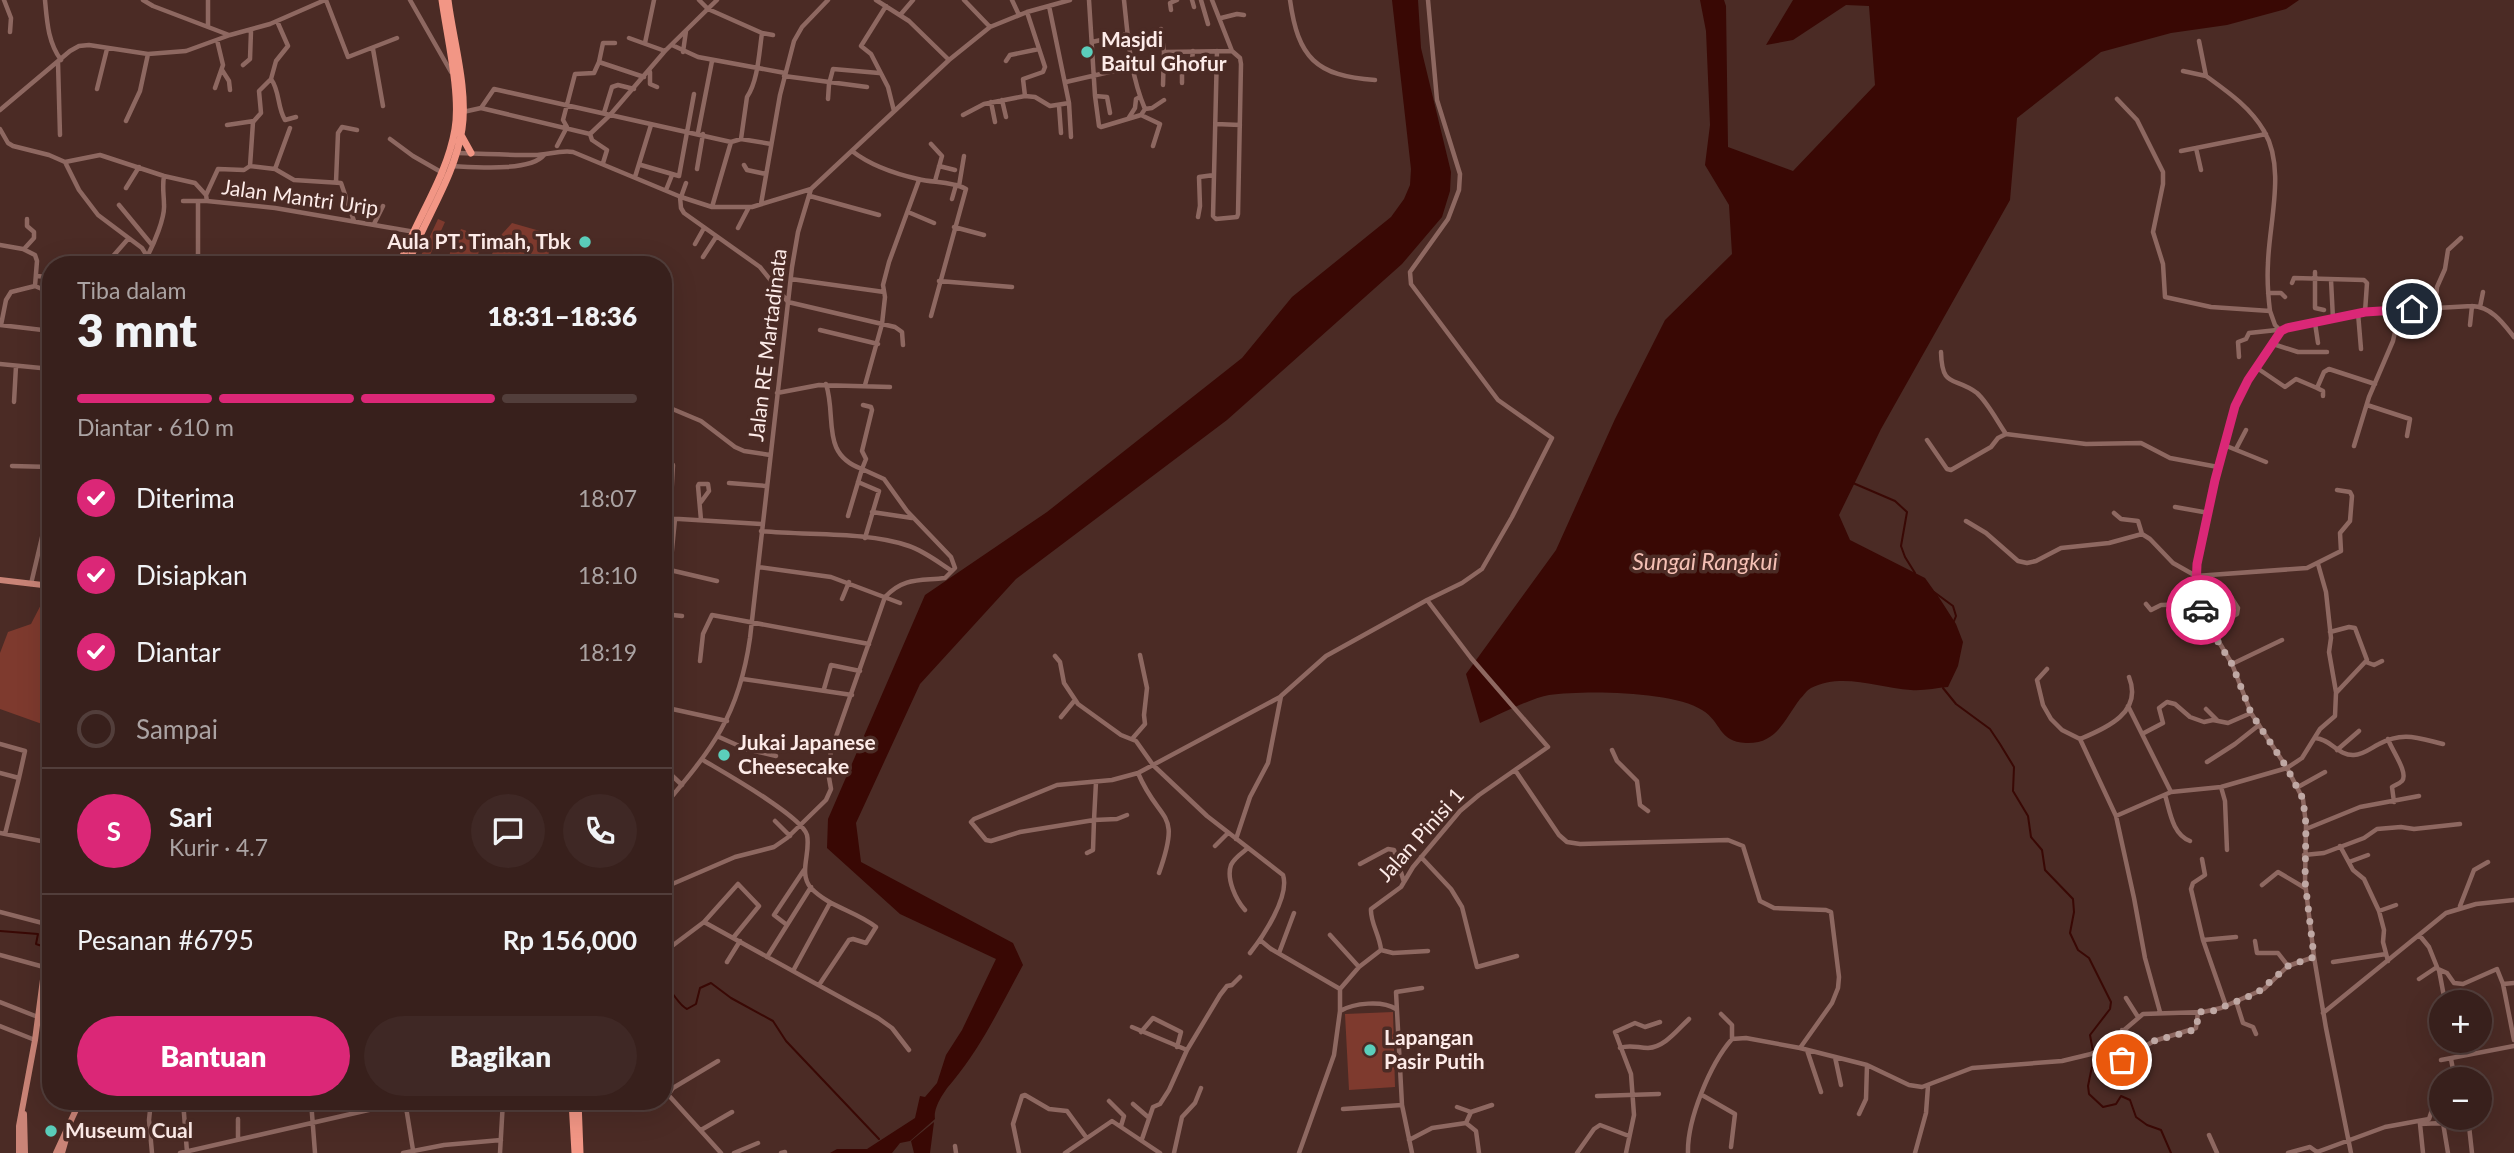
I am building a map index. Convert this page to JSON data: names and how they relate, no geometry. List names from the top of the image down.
{
  "streets": {
    "street": ["Jalan Mantri Urip", "Jalan RE Martadinata", "Jalan Pinisi 1"]
  },
  "water": ["Sungai Rangkui"],
  "places": [
    "Masjdi Baitul Ghofur",
    "Aula PT. Timah, Tbk",
    "Jukai Japanese Cheesecake",
    "Lapangan Pasir Putih",
    "Museum Cual"
  ],
  "page": {
    "heading": ["3 mnt", "Tiba dalam", "18:31–18:36"],
    "panel": [
      "Sari",
      "Kurir · 4.7",
      "Pesanan #6795",
      "Rp 156,000"
    ],
    "bar": "Diantar · 610 m",
    "list": [
      ["Diterima", "18:07"],
      ["Disiapkan", "18:10"],
      ["Diantar", "18:19"],
      "Sampai"
    ],
    "round": "S",
    "map_buttons": ["+", "−"],
    "buttons": ["Bantuan", "Bagikan"]
  }
}
